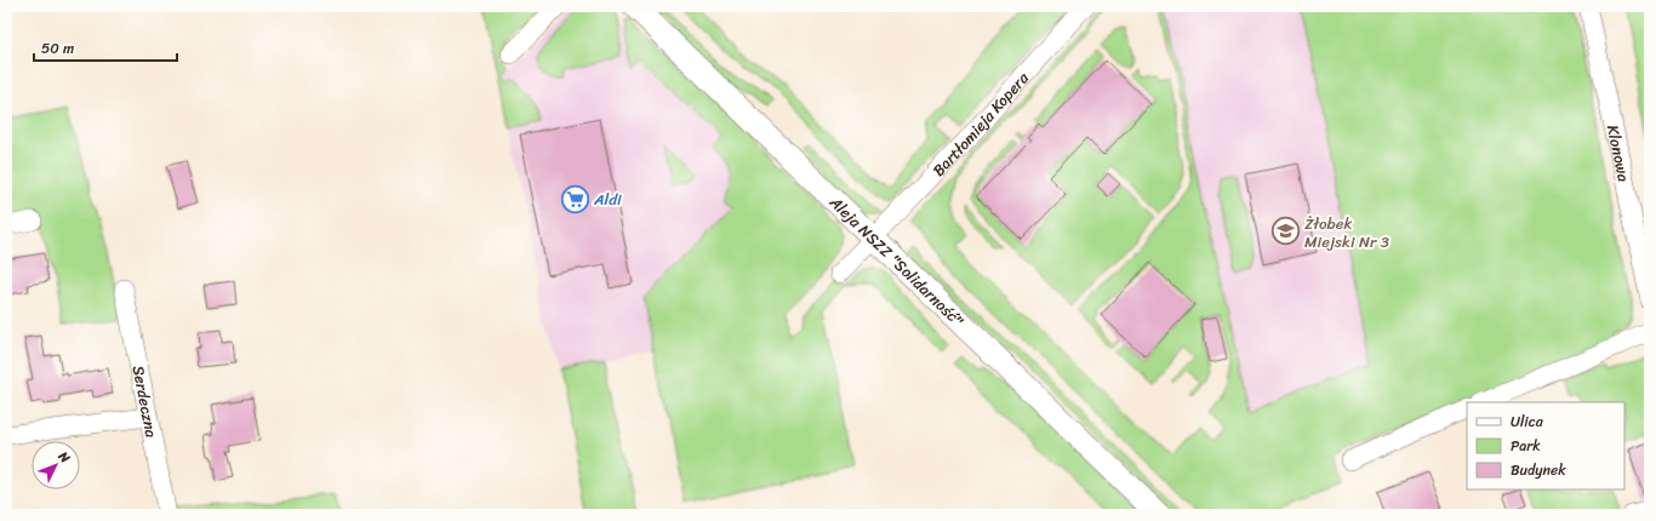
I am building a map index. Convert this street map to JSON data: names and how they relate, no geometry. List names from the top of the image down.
{
  "streets": {
    "street": [
      "Bartłomieja Kopera",
      "Klonowa",
      "Aleja NSZZ \"Solidarność\"",
      "Serdeczna"
    ]
  },
  "crossings": [
    ["Bartłomieja Kopera", "Aleja NSZZ \"Solidarność\""]
  ],
  "places": {
    "supermarket": ["Aldi"],
    "school or university": ["Żłobek Miejski Nr 3"]
  },
  "legend": ["Ulica", "Park", "Budynek"],
  "scale_bar": "50 m",
  "north": "top right"
}
